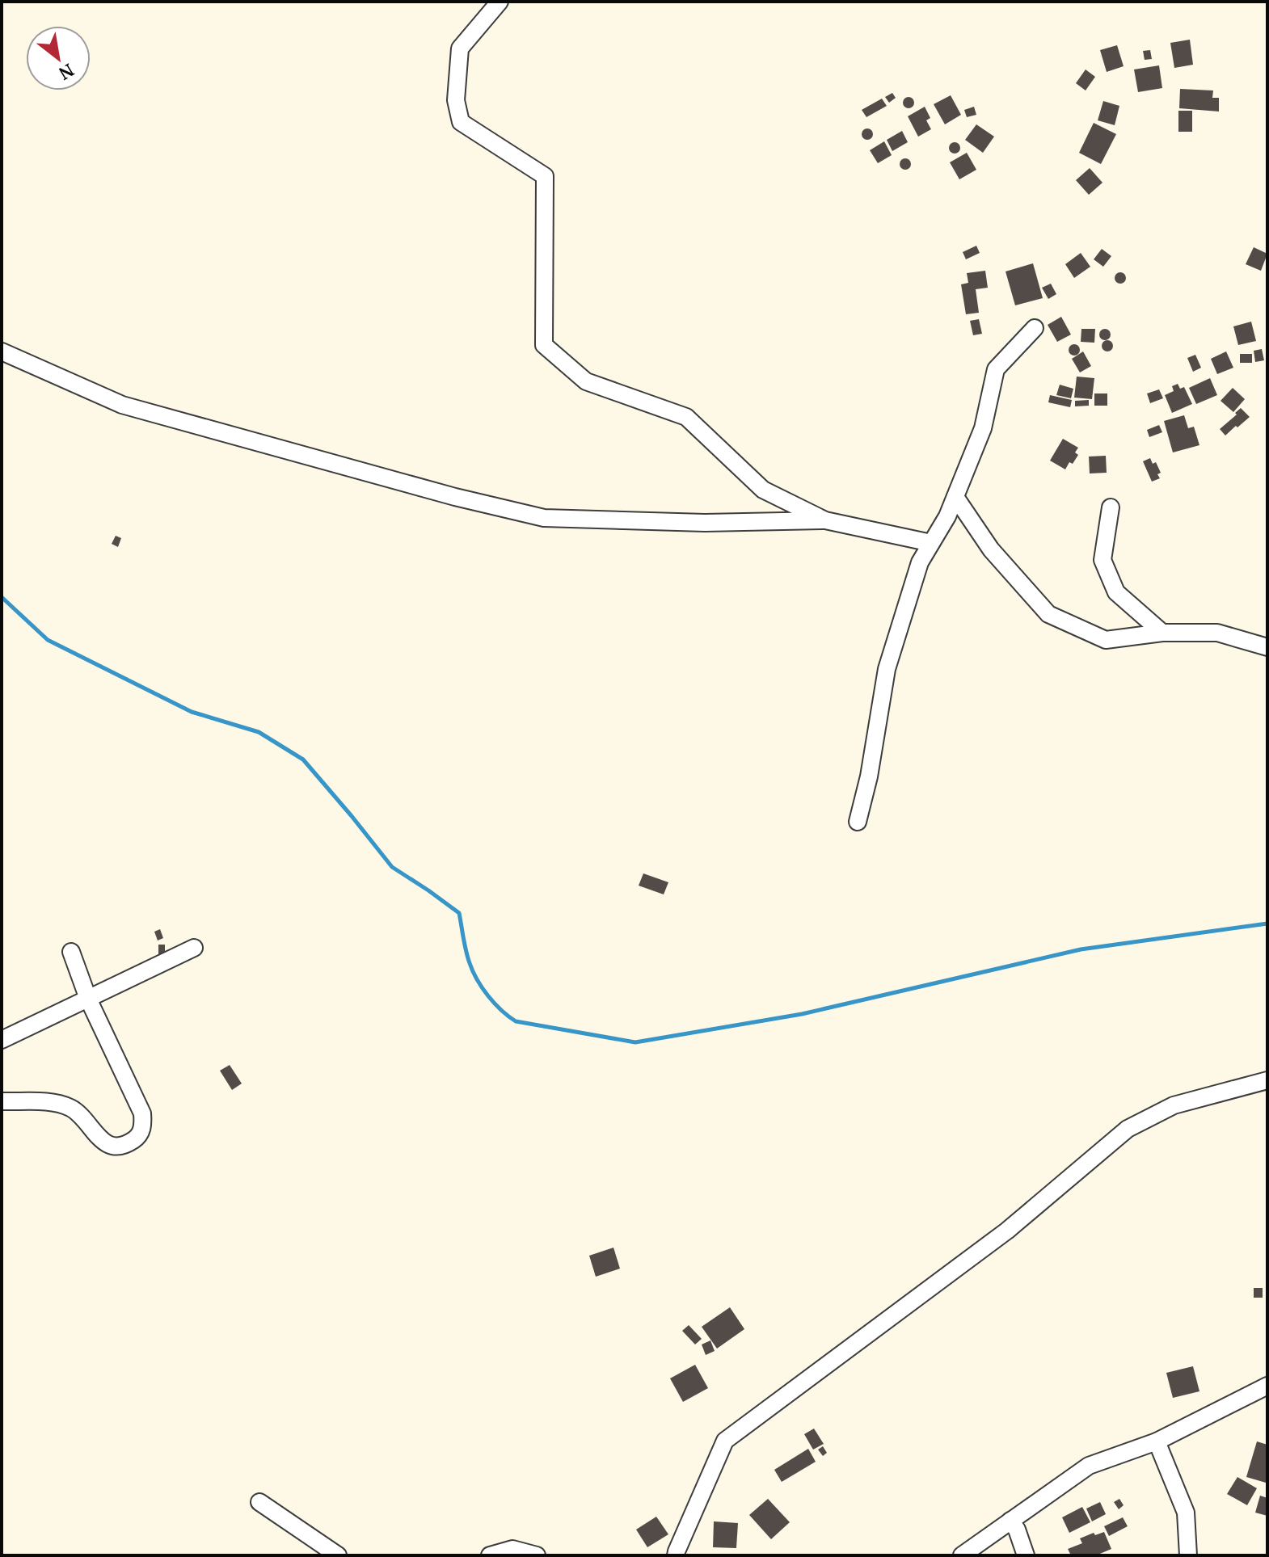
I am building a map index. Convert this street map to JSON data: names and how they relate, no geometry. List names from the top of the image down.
{
  "north": "bottom right"
}
